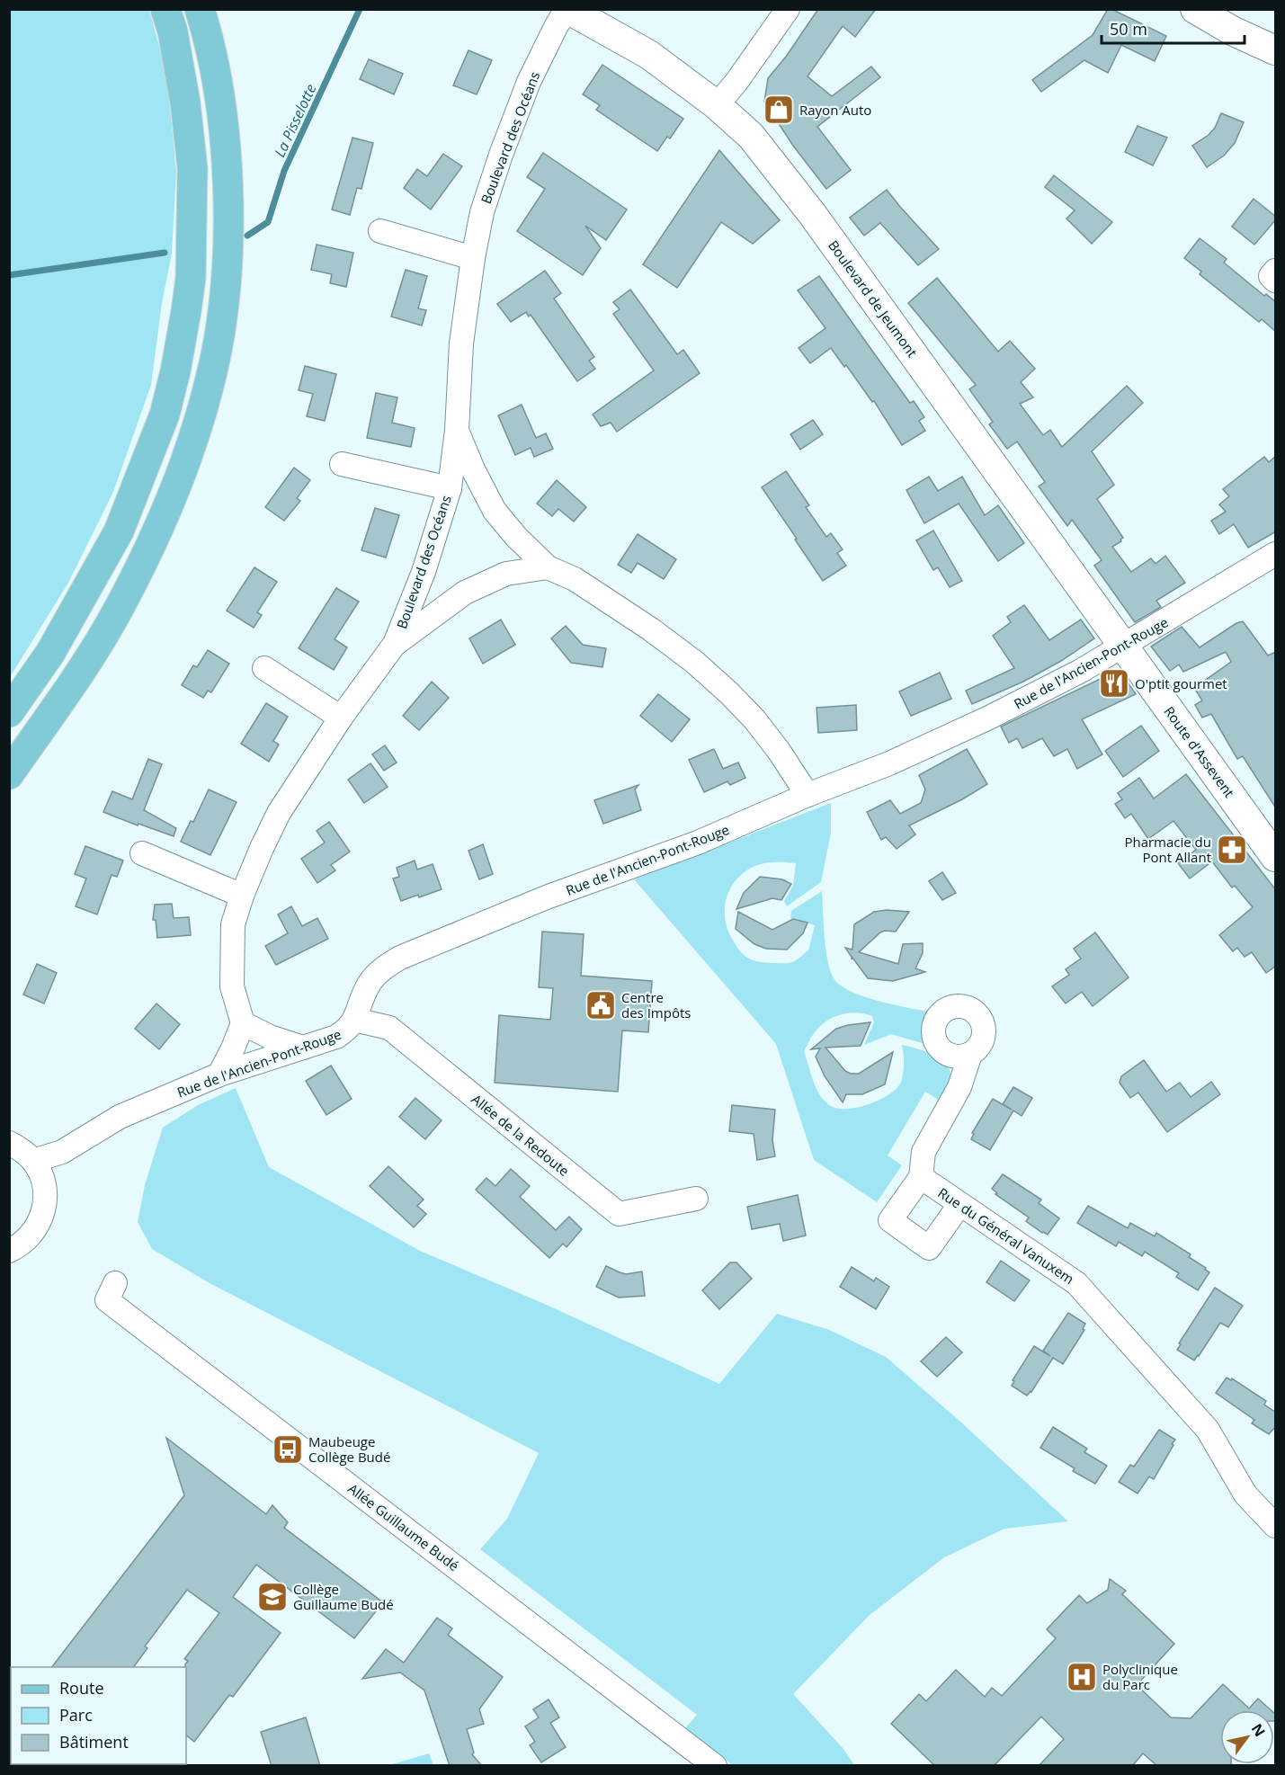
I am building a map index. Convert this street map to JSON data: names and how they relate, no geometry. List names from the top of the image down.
{
  "streets": {
    "street": [
      "Boulevard des Océans",
      "Boulevard de Jeumont",
      "Rue de l'Ancien-Pont-Rouge",
      "Route d'Assevent",
      "Allée de la Redoute",
      "Rue du Général Vanuxem",
      "Allée Guillaume Budé"
    ]
  },
  "crossings": [
    ["Boulevard des Océans", "Boulevard de Jeumont"],
    ["Boulevard de Jeumont", "Rue de l'Ancien-Pont-Rouge"],
    ["Boulevard de Jeumont", "Route d'Assevent"],
    ["Rue de l'Ancien-Pont-Rouge", "Route d'Assevent"],
    ["Rue de l'Ancien-Pont-Rouge", "Allée de la Redoute"]
  ],
  "water": ["La Pisselotte"],
  "places": {
    "shop": ["Rayon Auto"],
    "restaurant": ["O'ptit gourmet"],
    "pharmacy": ["Pharmacie du Pont Allant"],
    "public building": ["Centre des Impôts"],
    "bus stop": ["Maubeuge Collège Budé"],
    "school or university": ["Collège Guillaume Budé"],
    "hospital": ["Polyclinique du Parc"]
  },
  "legend": ["Route", "Parc", "Bâtiment"],
  "scale_bar": "50 m",
  "north": "top right"
}
